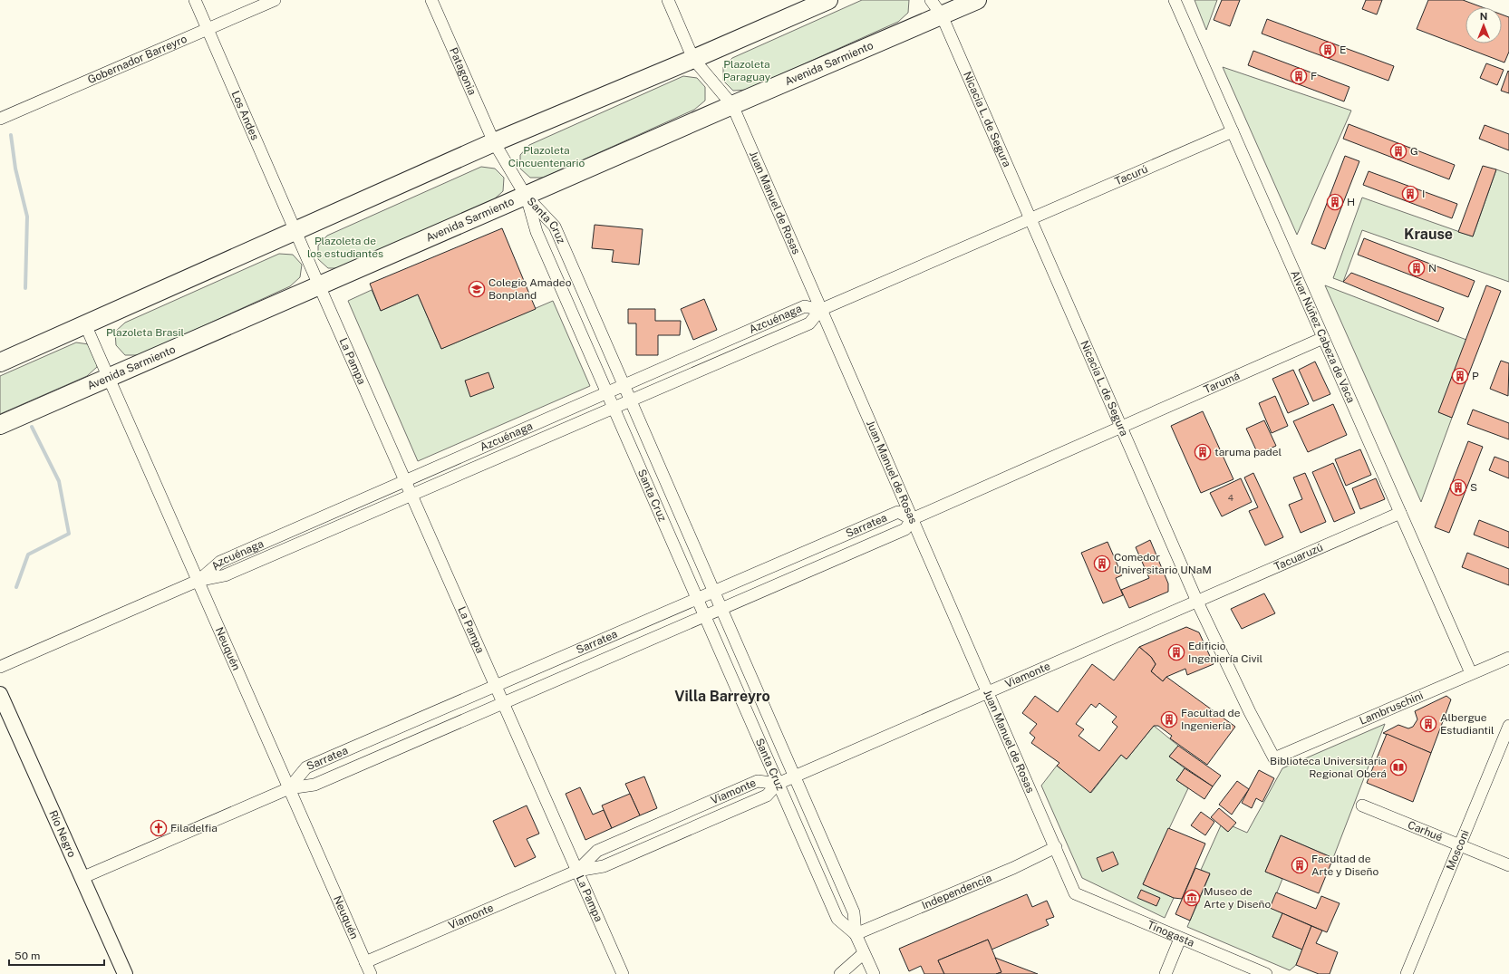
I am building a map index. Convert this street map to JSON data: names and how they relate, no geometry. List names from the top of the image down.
{
  "streets": {
    "main road": ["Avenida Sarmiento"],
    "street": [
      "Gobernador Barreyro",
      "Patagonia",
      "Los Andes",
      "Nicacia L. de Segura",
      "Tacurú",
      "Juan Manuel de Rosas",
      "Santa Cruz",
      "Azcuénaga",
      "Alvar Núñez Cabeza de Vaca",
      "La Pampa",
      "Tarumá",
      "Sarratea",
      "Tacuaruzú",
      "Neuquén",
      "Viamonte",
      "Lambruschini",
      "Carhué",
      "Río Negro",
      "Mosconi",
      "Independencia",
      "Tinogasta"
    ]
  },
  "crossings": [
    ["Gobernador Barreyro", "Los Andes"],
    ["Avenida Sarmiento", "Patagonia"],
    ["Avenida Sarmiento", "Los Andes"],
    ["Avenida Sarmiento", "Nicacia L. de Segura"],
    ["Avenida Sarmiento", "Juan Manuel de Rosas"],
    ["Avenida Sarmiento", "Santa Cruz"],
    ["Avenida Sarmiento", "La Pampa"],
    ["Avenida Sarmiento", "Neuquén"],
    ["Patagonia", "Santa Cruz"],
    ["Los Andes", "La Pampa"],
    ["Nicacia L. de Segura", "Tacurú"],
    ["Nicacia L. de Segura", "Azcuénaga"],
    ["Nicacia L. de Segura", "Tarumá"],
    ["Nicacia L. de Segura", "Sarratea"],
    ["Nicacia L. de Segura", "Tacuaruzú"],
    ["Nicacia L. de Segura", "Viamonte"],
    ["Nicacia L. de Segura", "Lambruschini"],
    ["Tacurú", "Azcuénaga"],
    ["Tacurú", "Alvar Núñez Cabeza de Vaca"],
    ["Juan Manuel de Rosas", "Azcuénaga"],
    ["Juan Manuel de Rosas", "Sarratea"],
    ["Juan Manuel de Rosas", "Viamonte"],
    ["Juan Manuel de Rosas", "Independencia"],
    ["Juan Manuel de Rosas", "Tinogasta"],
    ["Santa Cruz", "Azcuénaga"],
    ["Santa Cruz", "Sarratea"],
    ["Santa Cruz", "Viamonte"],
    ["Santa Cruz", "Independencia"],
    ["Azcuénaga", "La Pampa"],
    ["Azcuénaga", "Neuquén"],
    ["Alvar Núñez Cabeza de Vaca", "Tarumá"],
    ["Alvar Núñez Cabeza de Vaca", "Tacuaruzú"],
    ["Alvar Núñez Cabeza de Vaca", "Lambruschini"],
    ["La Pampa", "Sarratea"],
    ["La Pampa", "Viamonte"],
    ["Tarumá", "Sarratea"],
    ["Sarratea", "Neuquén"],
    ["Sarratea", "Río Negro"],
    ["Tacuaruzú", "Viamonte"],
    ["Neuquén", "Viamonte"],
    ["Carhué", "Mosconi"]
  ],
  "districts": ["Krause", "Villa Barreyro"],
  "parks": [
    "Plazoleta Paraguay",
    "Plazoleta Cincuentenario",
    "Plazoleta de los estudiantes",
    "Plazoleta Brasil"
  ],
  "places": {
    "building": [
      "E",
      "F",
      "G",
      "I",
      "H",
      "N",
      "P",
      "taruma padel",
      "S",
      "Comedor Universitario UNaM",
      "Edificio Ingeniería Civil",
      "Facultad de Ingeniería",
      "Albergue Estudiantil",
      "Facultad de Arte y Diseño"
    ],
    "school or university": ["Colegio Amadeo Bonpland"],
    "library": ["Biblioteca Universitaria Regional Oberá"],
    "church": ["Filadelfia"],
    "museum": ["Museo de Arte y Diseño"]
  },
  "house_numbers": ["4"],
  "scale_bar": "50 m",
  "north": "top"
}
